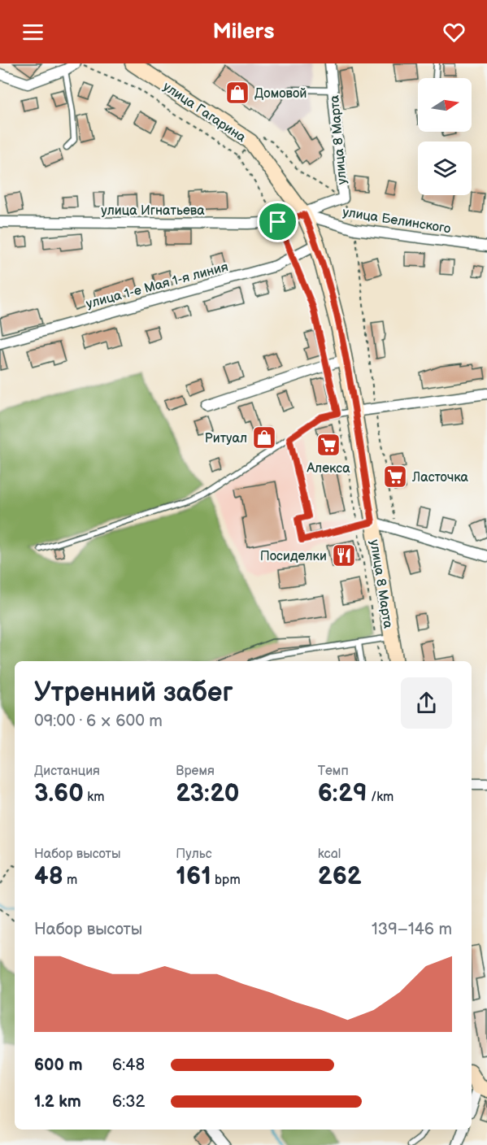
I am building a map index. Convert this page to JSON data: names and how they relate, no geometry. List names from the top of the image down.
{
  "streets": {
    "main road": ["улица Гагарина", "улица 8 Марта"],
    "street": ["улица Игнатьева", "улица Белинского", "улица 1-е Мая 1-я линия"]
  },
  "crossings": [
    ["улица Гагарина", "улица 8 Марта"],
    ["улица Гагарина", "улица Игнатьева"],
    ["улица Гагарина", "улица Белинского"],
    ["улица 8 Марта", "улица Игнатьева"],
    ["улица 8 Марта", "улица Белинского"],
    ["улица 8 Марта", "улица 1-е Мая 1-я линия"],
    ["улица Игнатьева", "улица Белинского"]
  ],
  "places": {
    "shop": ["Домовой", "Ритуал"],
    "supermarket": ["Алекса", "Ласточка"],
    "restaurant": ["Посиделки"]
  },
  "north": "right",
  "page": {
    "header": "Milers",
    "heading": ["Утренний забег", "09:00 · 6 × 600 m"],
    "stats": [
      ["Дистанция", "3.60 km"],
      ["Время", "23:20"],
      ["Темп", "6:29 /km"],
      ["Набор высоты", "48 m"],
      ["Пульс", "161 bpm"],
      ["kcal", "262"]
    ],
    "chart": ["Набор высоты", "139–146 m"],
    "list": [
      {
        "name": "600 m",
        "note": "6:48"
      },
      {
        "name": "1.2 km",
        "note": "6:32"
      }
    ]
  }
}
